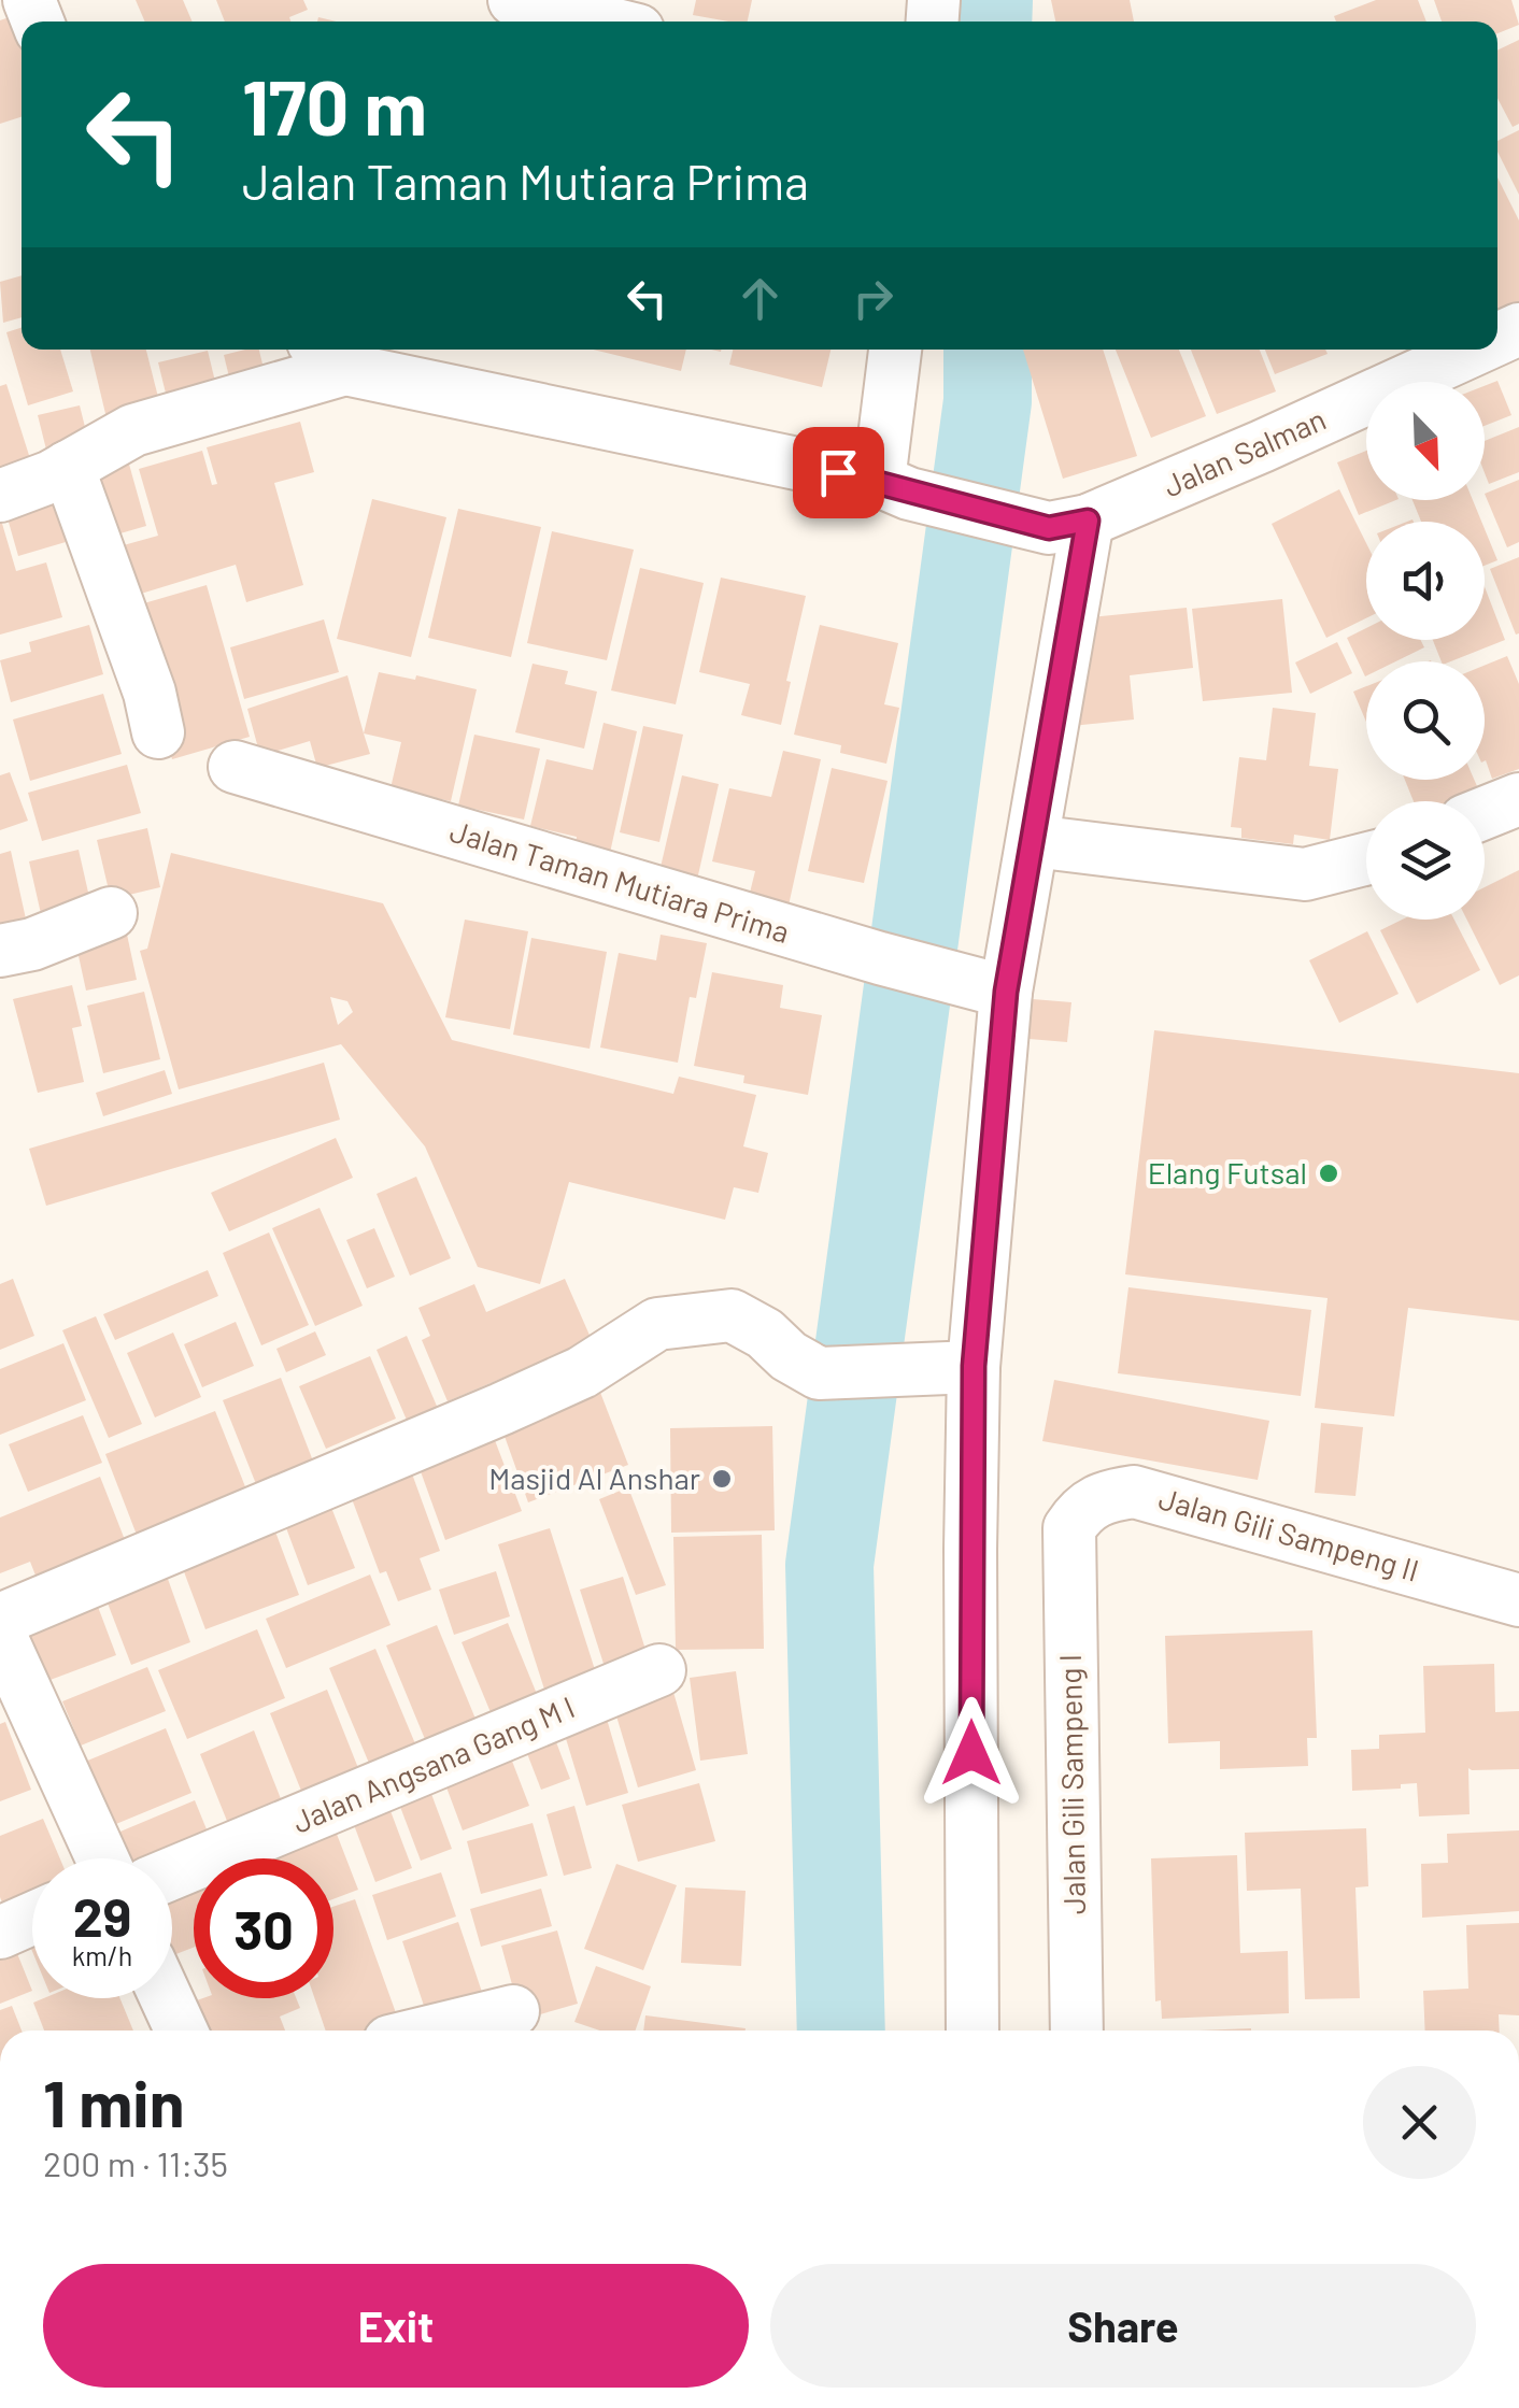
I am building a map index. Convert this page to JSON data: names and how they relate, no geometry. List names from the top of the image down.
{
  "streets": {
    "street": [
      "Jalan Salman",
      "Jalan Taman Mutiara Prima",
      "Jalan Gili Sampeng II",
      "Jalan Angsana Gang M I",
      "Jalan Gili Sampeng I"
    ]
  },
  "crossings": [
    ["Jalan Gili Sampeng II", "Jalan Gili Sampeng I"]
  ],
  "places": ["Elang Futsal", "Masjid Al Anshar"],
  "north": "bottom right",
  "page": {
    "turn": ["170 m", "Jalan Taman Mutiara Prima"],
    "speed": "29 km/h",
    "limit": "30",
    "heading": ["1 min", "200 m · 11:35"],
    "buttons": ["Exit", "Share"]
  }
}
